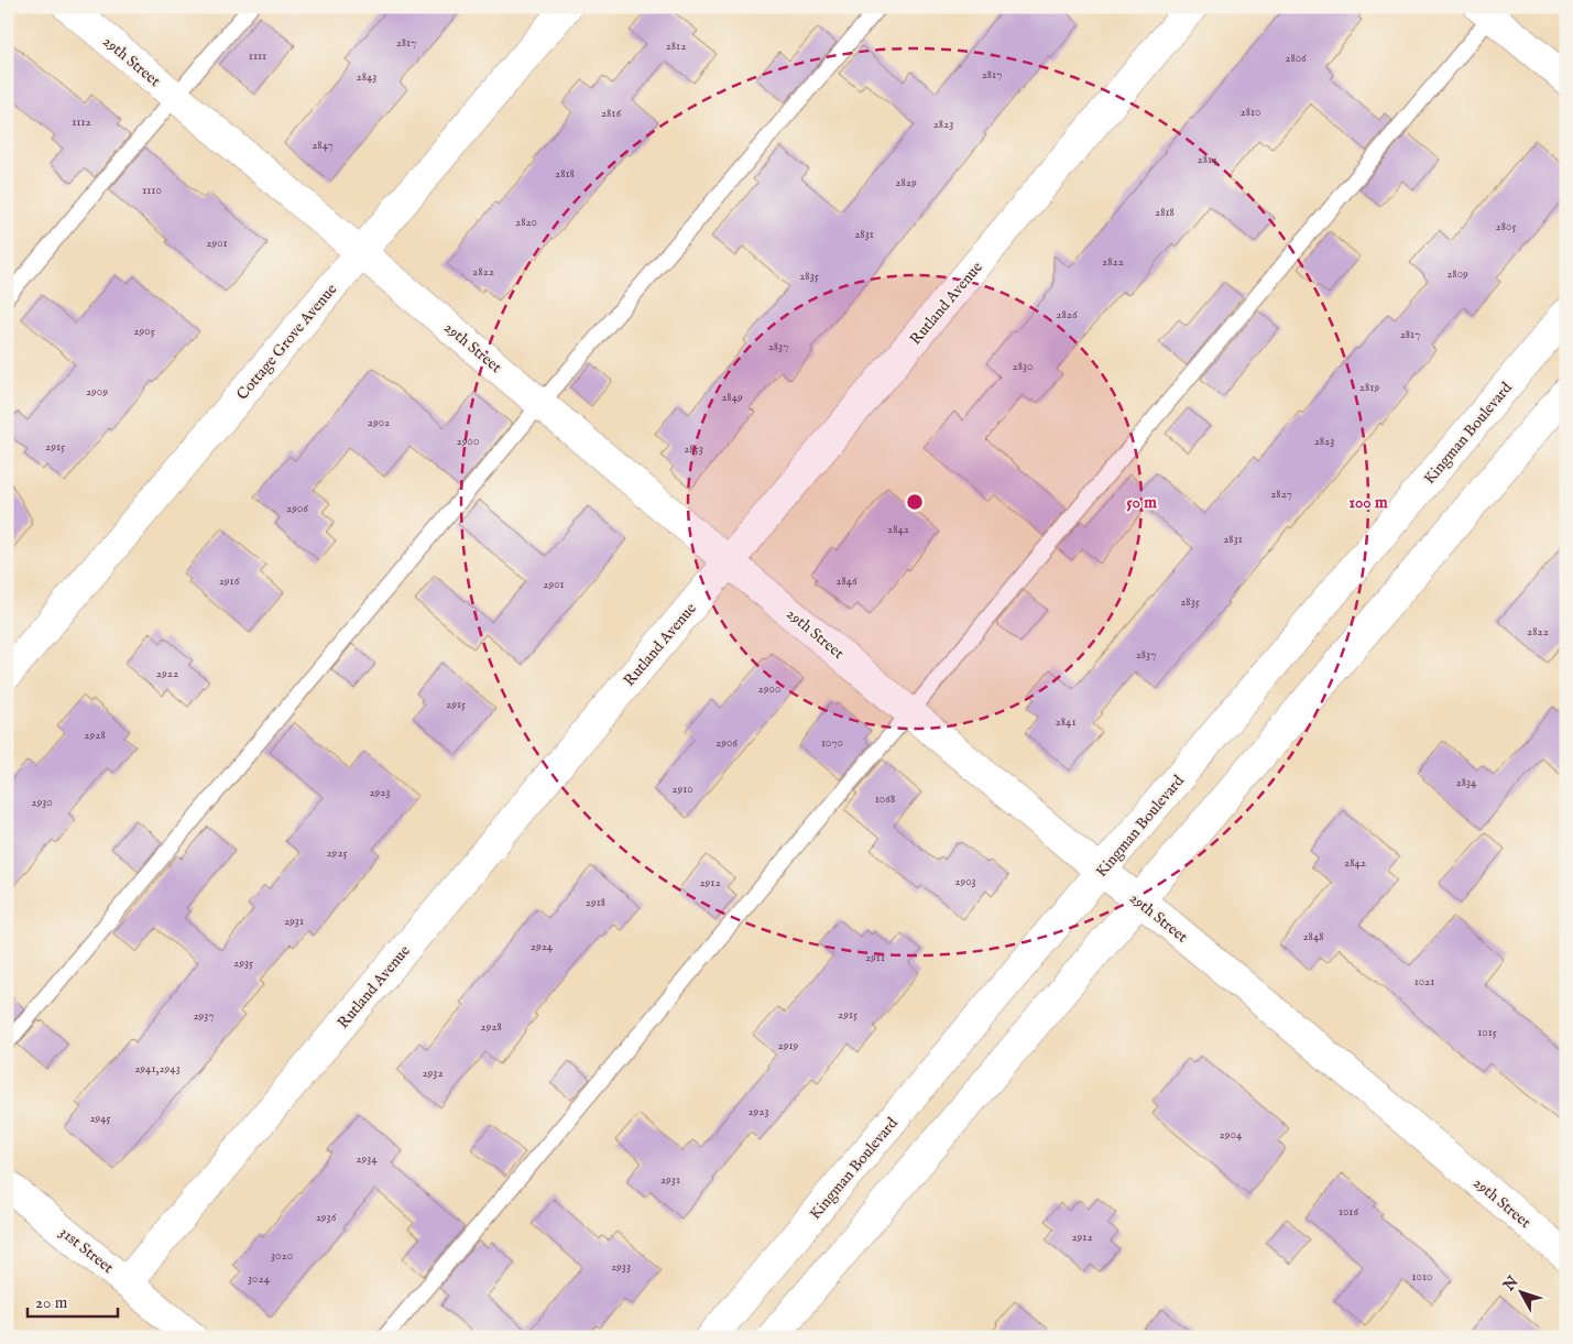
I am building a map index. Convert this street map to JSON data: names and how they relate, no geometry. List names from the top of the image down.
{
  "streets": {
    "street": [
      "29th Street",
      "Rutland Avenue",
      "Cottage Grove Avenue",
      "Kingman Boulevard",
      "31st Street"
    ]
  },
  "crossings": [
    ["29th Street", "Rutland Avenue"],
    ["29th Street", "Cottage Grove Avenue"],
    ["29th Street", "Kingman Boulevard"],
    ["Rutland Avenue", "31st Street"]
  ],
  "house_numbers": [
    "2817",
    "2812",
    "1111",
    "2806",
    "2817",
    "2843",
    "2810",
    "2816",
    "1112",
    "2823",
    "2847",
    "2814",
    "2818",
    "2829",
    "1110",
    "2818",
    "2820",
    "2805",
    "2831",
    "2901",
    "2822",
    "2822",
    "2809",
    "2835",
    "2826",
    "2905",
    "2817",
    "2837",
    "2830",
    "2819",
    "2909",
    "2849",
    "2902",
    "2900",
    "2823",
    "2915",
    "2853",
    "2827",
    "2906",
    "2842",
    "2831",
    "2916",
    "2846",
    "2901",
    "2835",
    "2822",
    "2837",
    "2922",
    "2900",
    "2915",
    "2841",
    "2928",
    "2906",
    "1070",
    "2834",
    "2910",
    "2923",
    "1068",
    "2930",
    "2925",
    "2842",
    "2903",
    "2912",
    "2918",
    "2931",
    "2848",
    "2924",
    "2911",
    "2935",
    "1021",
    "2915",
    "2937",
    "2928",
    "1015",
    "2919",
    "2941,2943",
    "2932",
    "2923",
    "2945",
    "2904",
    "2934",
    "2931",
    "1016",
    "2936",
    "2912",
    "3020",
    "2933",
    "1010",
    "3024"
  ],
  "scale_bar": "20 m",
  "north": "top left",
  "rings": ["50 m", "100 m"]
}
